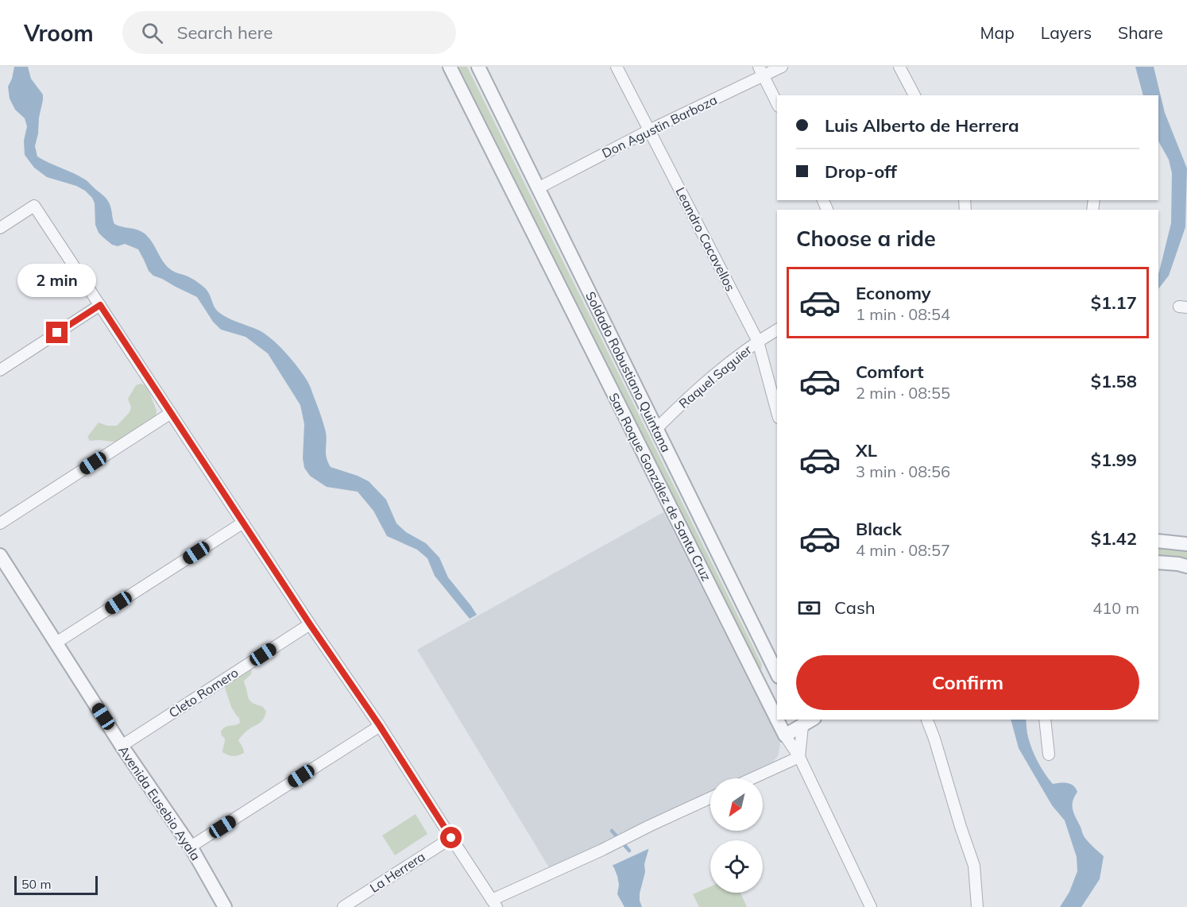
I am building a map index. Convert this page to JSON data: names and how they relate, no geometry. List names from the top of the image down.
{
  "streets": {
    "street": [
      "Don Agustin Barboza",
      "Leandro Cacavellos",
      "Soldado Robustiano Quintana",
      "Raquel Saguier",
      "San Roque González de Santa Cruz",
      "Cleto Romero",
      "Avenida Eusebio Ayala",
      "La Herrera"
    ]
  },
  "crossings": [
    ["Don Agustin Barboza", "Leandro Cacavellos"],
    ["Don Agustin Barboza", "Soldado Robustiano Quintana"],
    ["Leandro Cacavellos", "Raquel Saguier"],
    ["Soldado Robustiano Quintana", "Raquel Saguier"],
    ["Cleto Romero", "Avenida Eusebio Ayala"]
  ],
  "scale_bar": "50 m",
  "north": "bottom left",
  "page": {
    "header": "Vroom",
    "search": "Search here",
    "nav": ["Map", "Layers", "Share"],
    "banner": ["Luis Alberto de Herrera", "Drop-off"],
    "heading": "Choose a ride",
    "bubble": "2 min",
    "list": [
      {
        "name": "Economy",
        "note": "1 min · 08:54",
        "value": "$1.17"
      },
      {
        "name": "Comfort",
        "note": "2 min · 08:55",
        "value": "$1.58"
      },
      {
        "name": "XL",
        "note": "3 min · 08:56",
        "value": "$1.99"
      },
      {
        "name": "Black",
        "note": "4 min · 08:57",
        "value": "$1.42"
      }
    ],
    "pay": ["Cash", "410 m"],
    "buttons": "Confirm",
    "scale": "50 m"
  }
}
